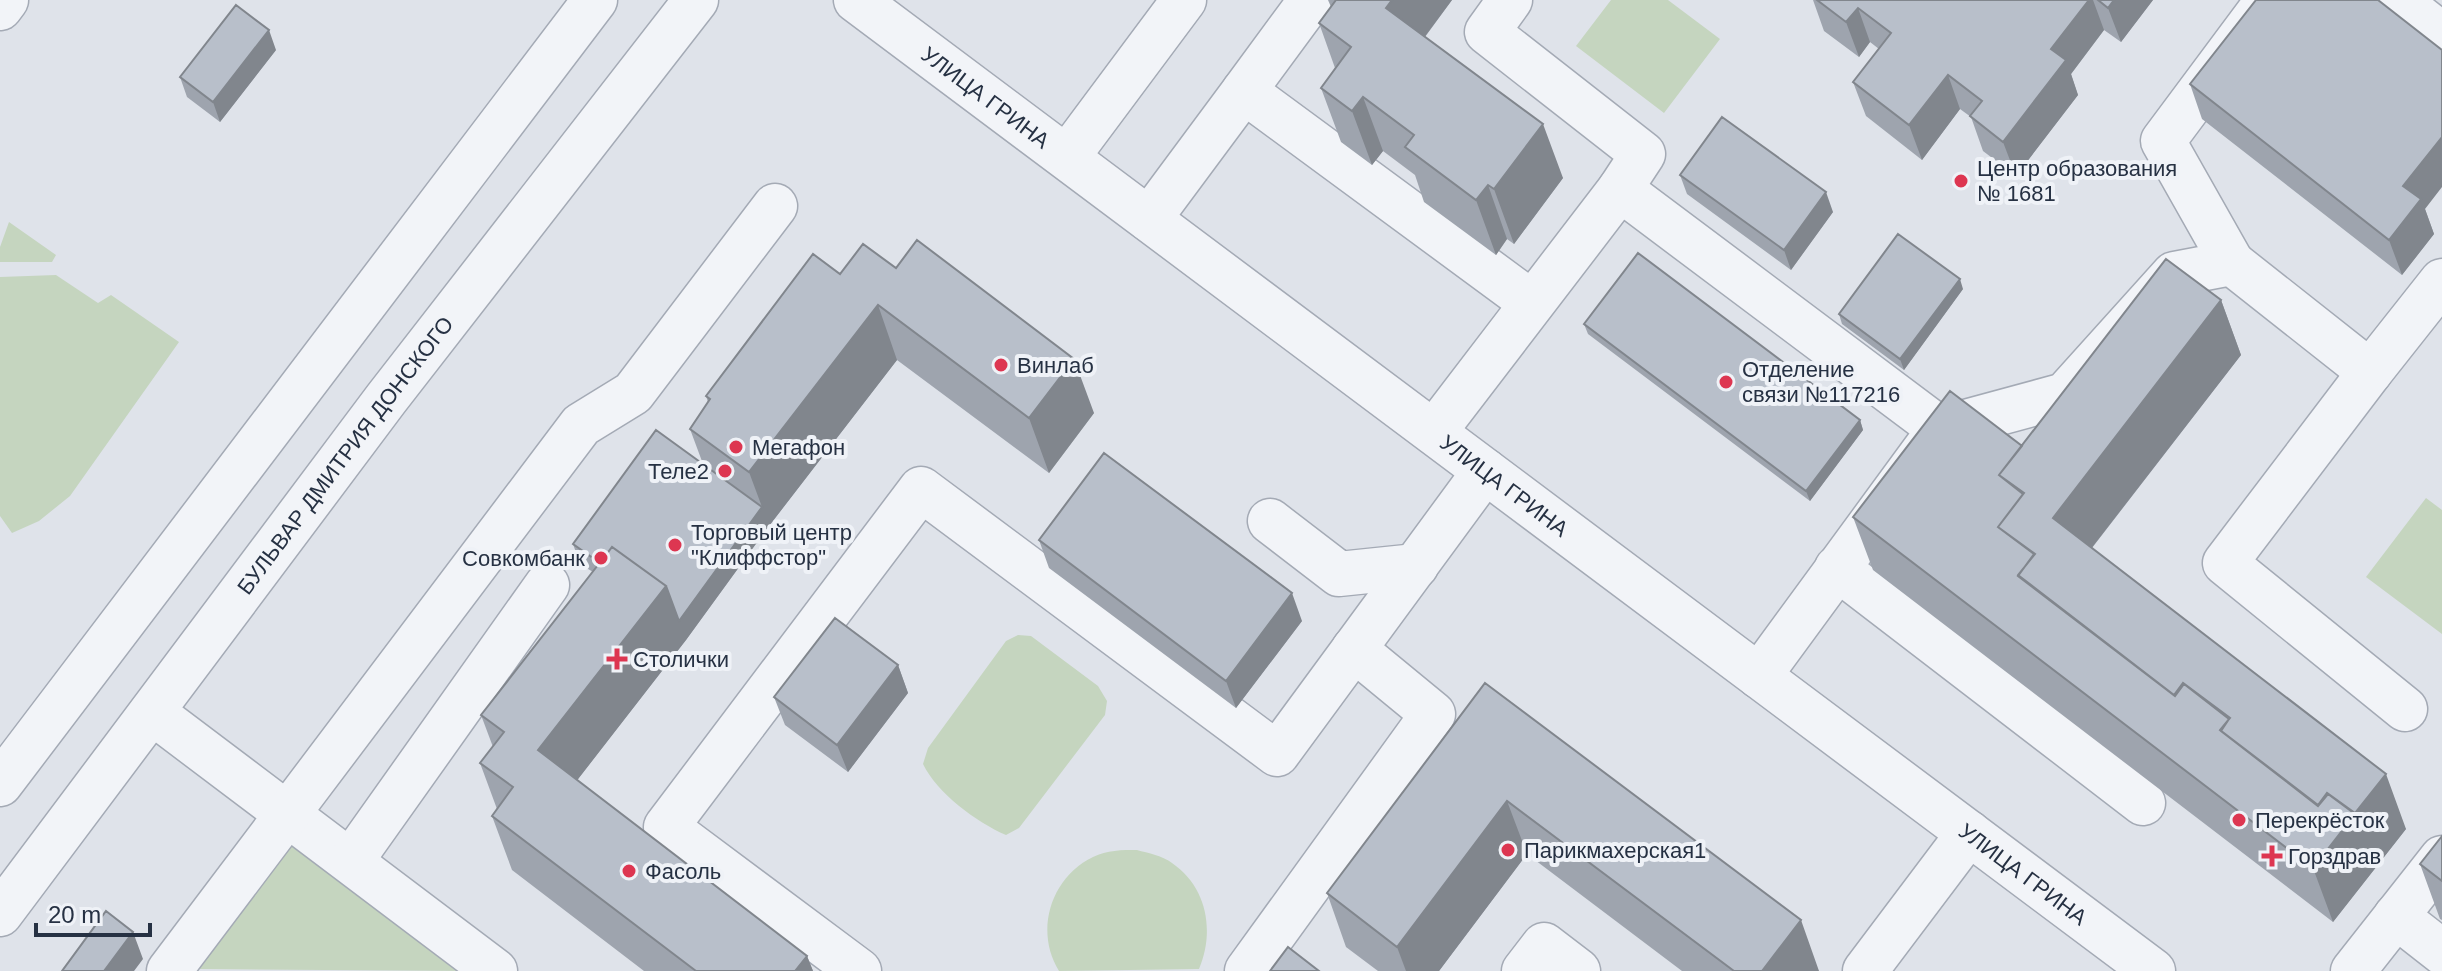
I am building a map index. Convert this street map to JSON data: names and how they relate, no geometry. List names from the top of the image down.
{
  "streets": {
    "street": ["УЛИЦА ГРИНА", "БУЛЬВАР ДМИТРИЯ ДОНСКОГО"]
  },
  "places": {
    "other": [
      "Центр образования № 1681",
      "Винлаб",
      "Отделение связи №117216",
      "Мегафон",
      "Теле2",
      "Торговый центр \"Клиффстор\"",
      "Совкомбанк",
      "Перекрёсток",
      "Парикмахерская1",
      "Фасоль"
    ],
    "health": ["Столички", "Горздрав"]
  },
  "scale_bar": "20 m"
}
